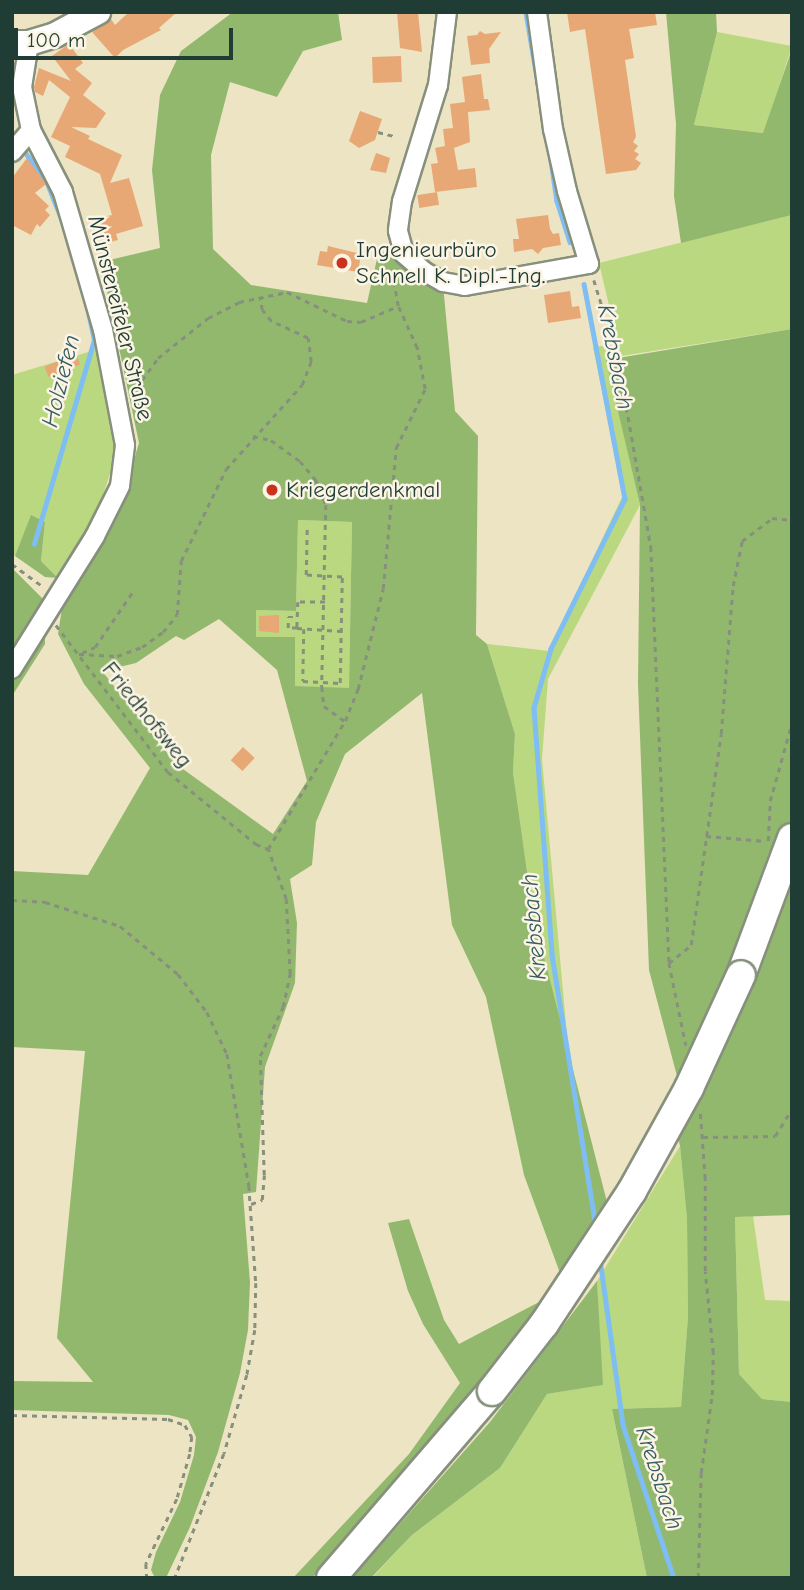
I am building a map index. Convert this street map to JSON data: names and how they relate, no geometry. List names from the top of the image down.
{
  "streets": {
    "street": ["Münstereifeler Straße"],
    "path": ["Friedhofsweg"]
  },
  "crossings": [
    ["Münstereifeler Straße", "Friedhofsweg"]
  ],
  "water": ["Krebsbach", "Holziefen"],
  "places": ["Ingenieurbüro Schnell K. Dipl.-Ing.", "Kriegerdenkmal"],
  "scale_bar": "100 m"
}
